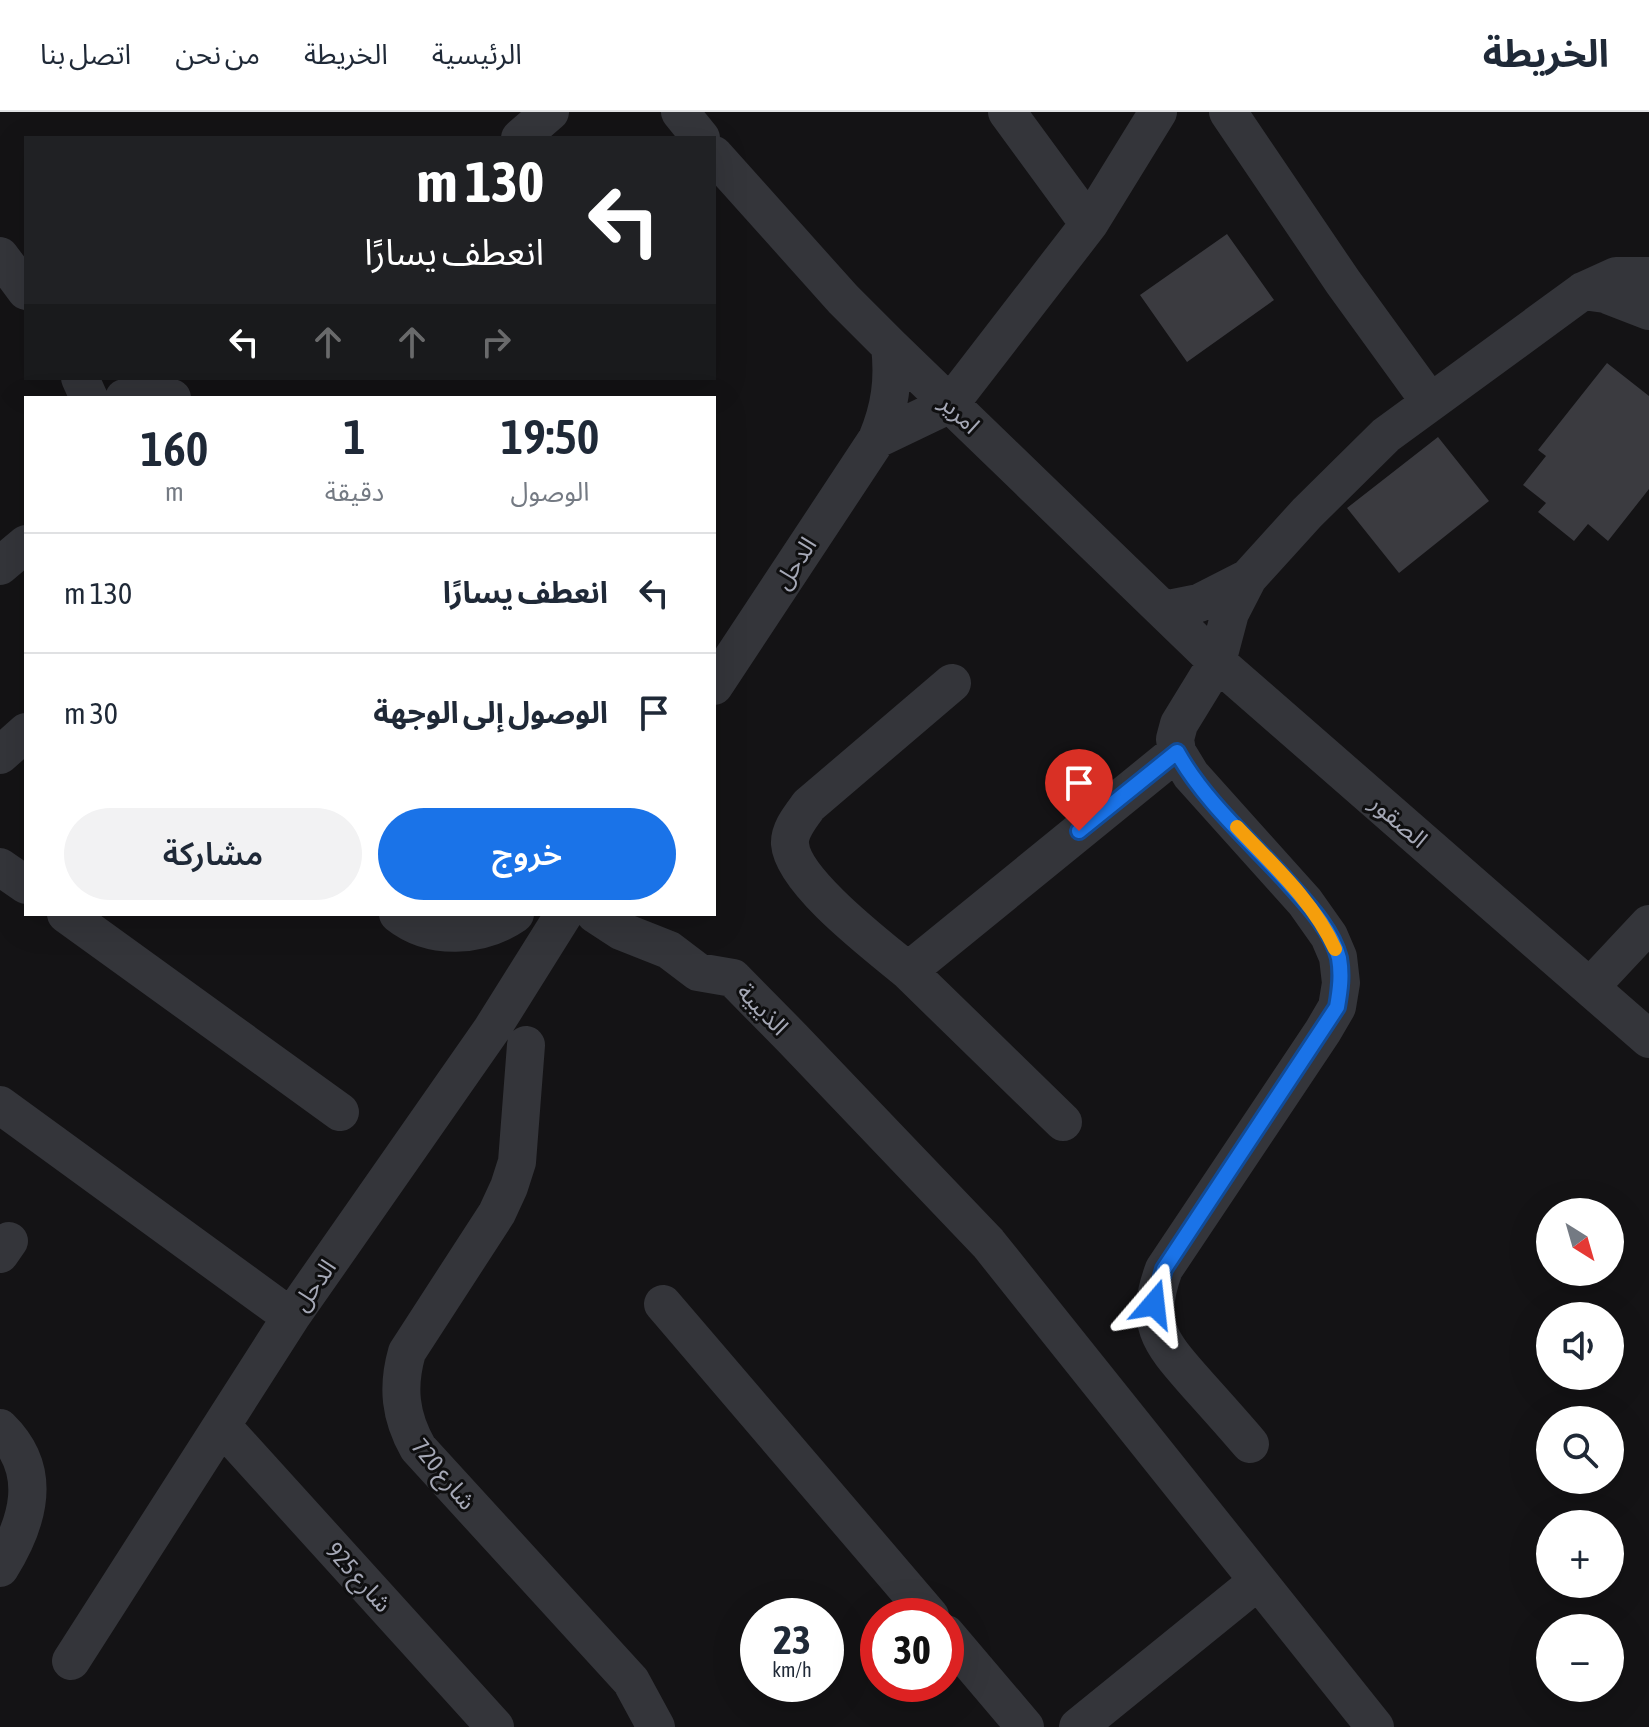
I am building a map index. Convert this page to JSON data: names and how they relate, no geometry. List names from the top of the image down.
{
  "streets": {
    "street": [
      "امرير",
      "الدحل",
      "الصقور",
      "الذيبية",
      "شارع 720",
      "شارع 925"
    ]
  },
  "crossings": [
    ["امرير", "الدحل"],
    ["امرير", "الصقور"],
    ["الدحل", "شارع 925"]
  ],
  "north": "bottom right",
  "page": {
    "header": "الخريطة",
    "nav": [
      "الرئيسية",
      "الخريطة",
      "من نحن",
      "اتصل بنا"
    ],
    "turn": ["130 m", "انعطف يسارًا"],
    "eta": [
      "19:50",
      "الوصول",
      "1",
      "دقيقة",
      "160",
      "m"
    ],
    "list": [
      {
        "name": "انعطف يسارًا",
        "value": "130 m"
      },
      {
        "name": "الوصول إلى الوجهة",
        "value": "30 m"
      }
    ],
    "buttons": ["خروج", "مشاركة"],
    "map_buttons": ["+", "−"],
    "speed": "23 km/h",
    "limit": "30"
  }
}
